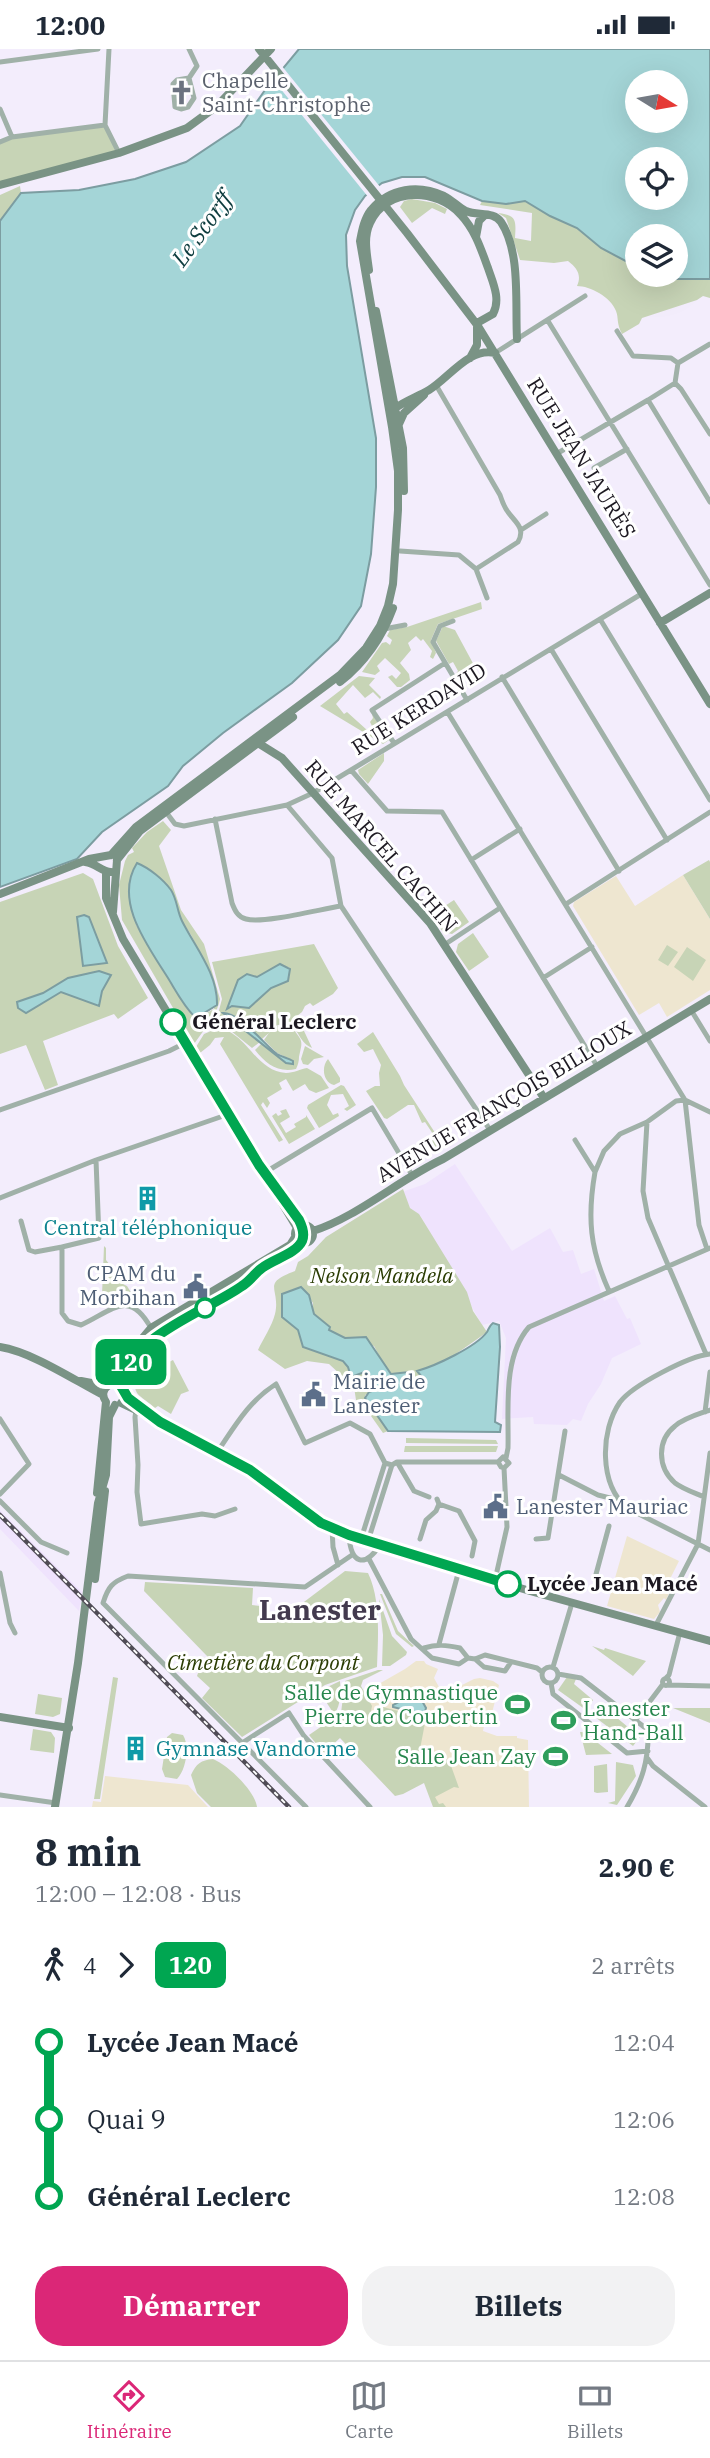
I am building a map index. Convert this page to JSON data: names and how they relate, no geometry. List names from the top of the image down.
{
  "streets": {
    "street": [
      "RUE JEAN JAURÈS",
      "RUE KERDAVID",
      "RUE MARCEL CACHIN",
      "AVENUE FRANÇOIS BILLOUX"
    ]
  },
  "crossings": [
    ["RUE JEAN JAURÈS", "RUE KERDAVID"],
    ["RUE KERDAVID", "RUE MARCEL CACHIN"],
    ["RUE MARCEL CACHIN", "AVENUE FRANÇOIS BILLOUX"]
  ],
  "districts": ["Lanester"],
  "water": ["Le Scorff"],
  "parks": ["Nelson Mandela", "Cimetière du Corpont"],
  "places": {
    "church": ["Chapelle Saint-Christophe"],
    "other": ["Général Leclerc", "Lycée Jean Macé"],
    "building": ["Central téléphonique", "Gymnase Vandorme"],
    "public building": ["CPAM du Morbihan", "Mairie de Lanester", "Lanester Mauriac"],
    "sports": ["Salle de Gymnastique Pierre de Coubertin", "Lanester Hand-Ball", "Salle Jean Zay"]
  },
  "lines": ["bus line 120"],
  "north": "right",
  "page": {
    "status": "12:00",
    "on_map": "120",
    "heading": ["8 min", "12:00 – 12:08 · Bus", "2.90 €"],
    "legs": ["4", "120", "2 arrêts"],
    "list": [
      {
        "name": "Lycée Jean Macé",
        "value": "12:04"
      },
      {
        "name": "Quai 9",
        "value": "12:06"
      },
      {
        "name": "Général Leclerc",
        "value": "12:08"
      }
    ],
    "buttons": ["Démarrer", "Billets"],
    "tabs": ["Itinéraire", "Carte", "Billets"]
  }
}
